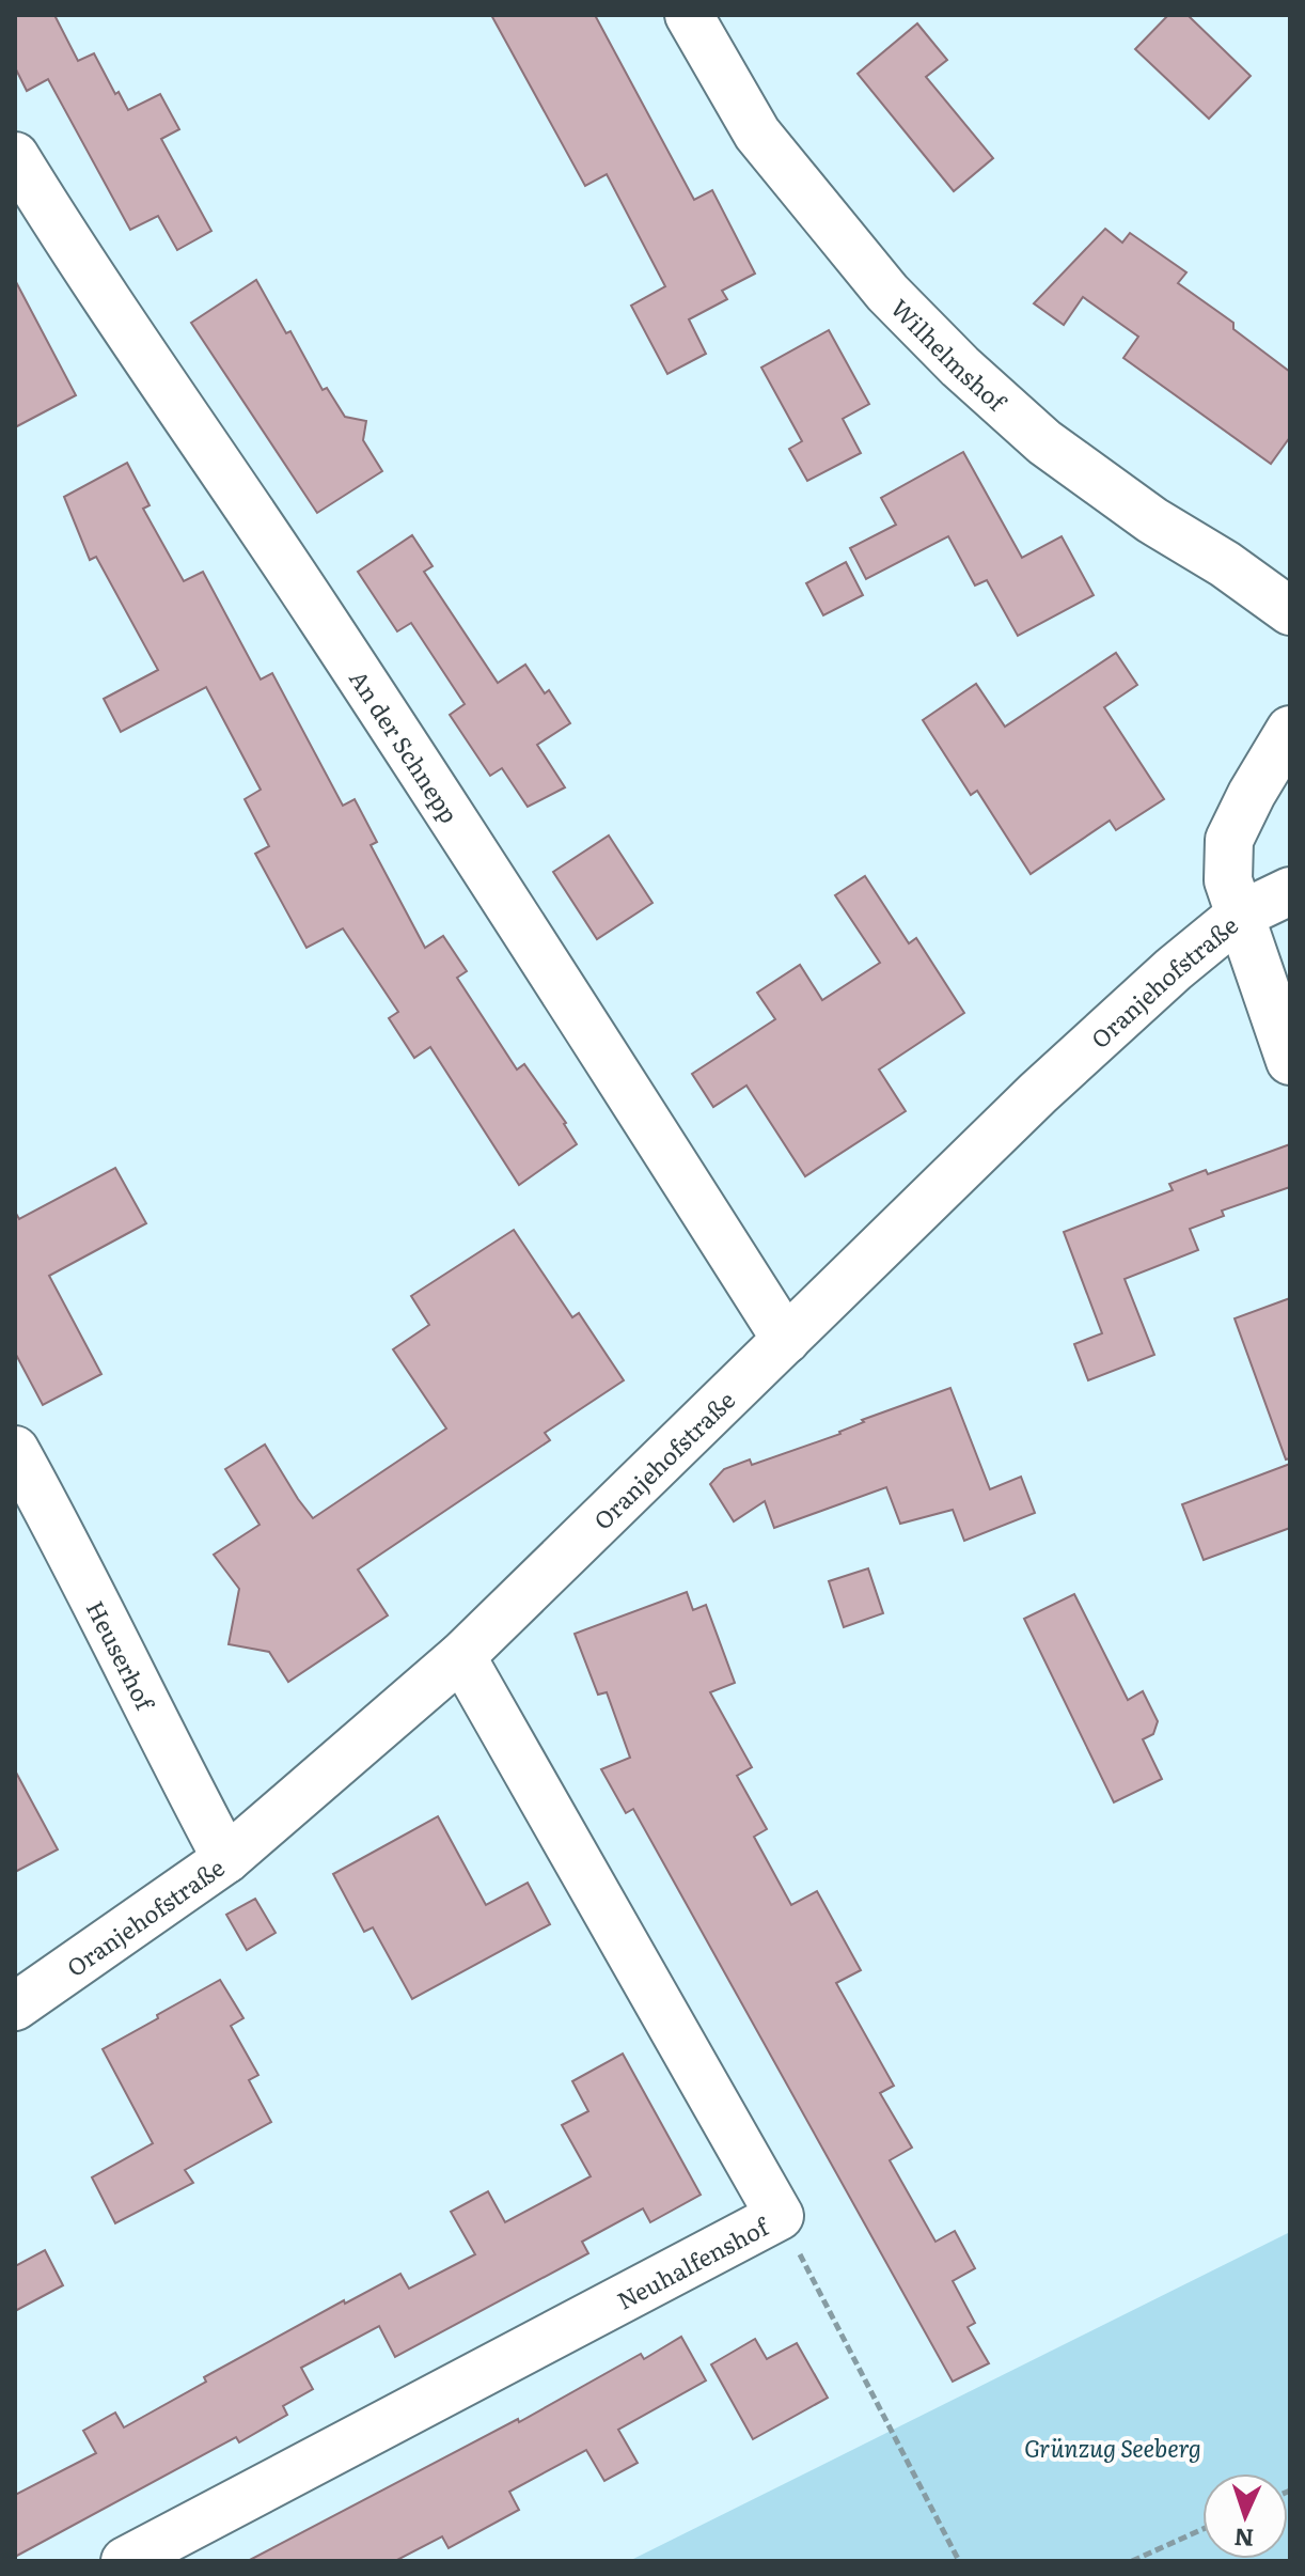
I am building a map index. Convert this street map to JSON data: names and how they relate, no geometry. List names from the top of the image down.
{
  "streets": {
    "street": [
      "Wilhelmshof",
      "An der Schnepp",
      "Oranjehofstraße",
      "Heuserhof",
      "Neuhalfenshof"
    ]
  },
  "crossings": [
    ["An der Schnepp", "Oranjehofstraße"],
    ["Oranjehofstraße", "Heuserhof"],
    ["Oranjehofstraße", "Neuhalfenshof"]
  ],
  "parks": ["Grünzug Seeberg"],
  "north": "bottom"
}
